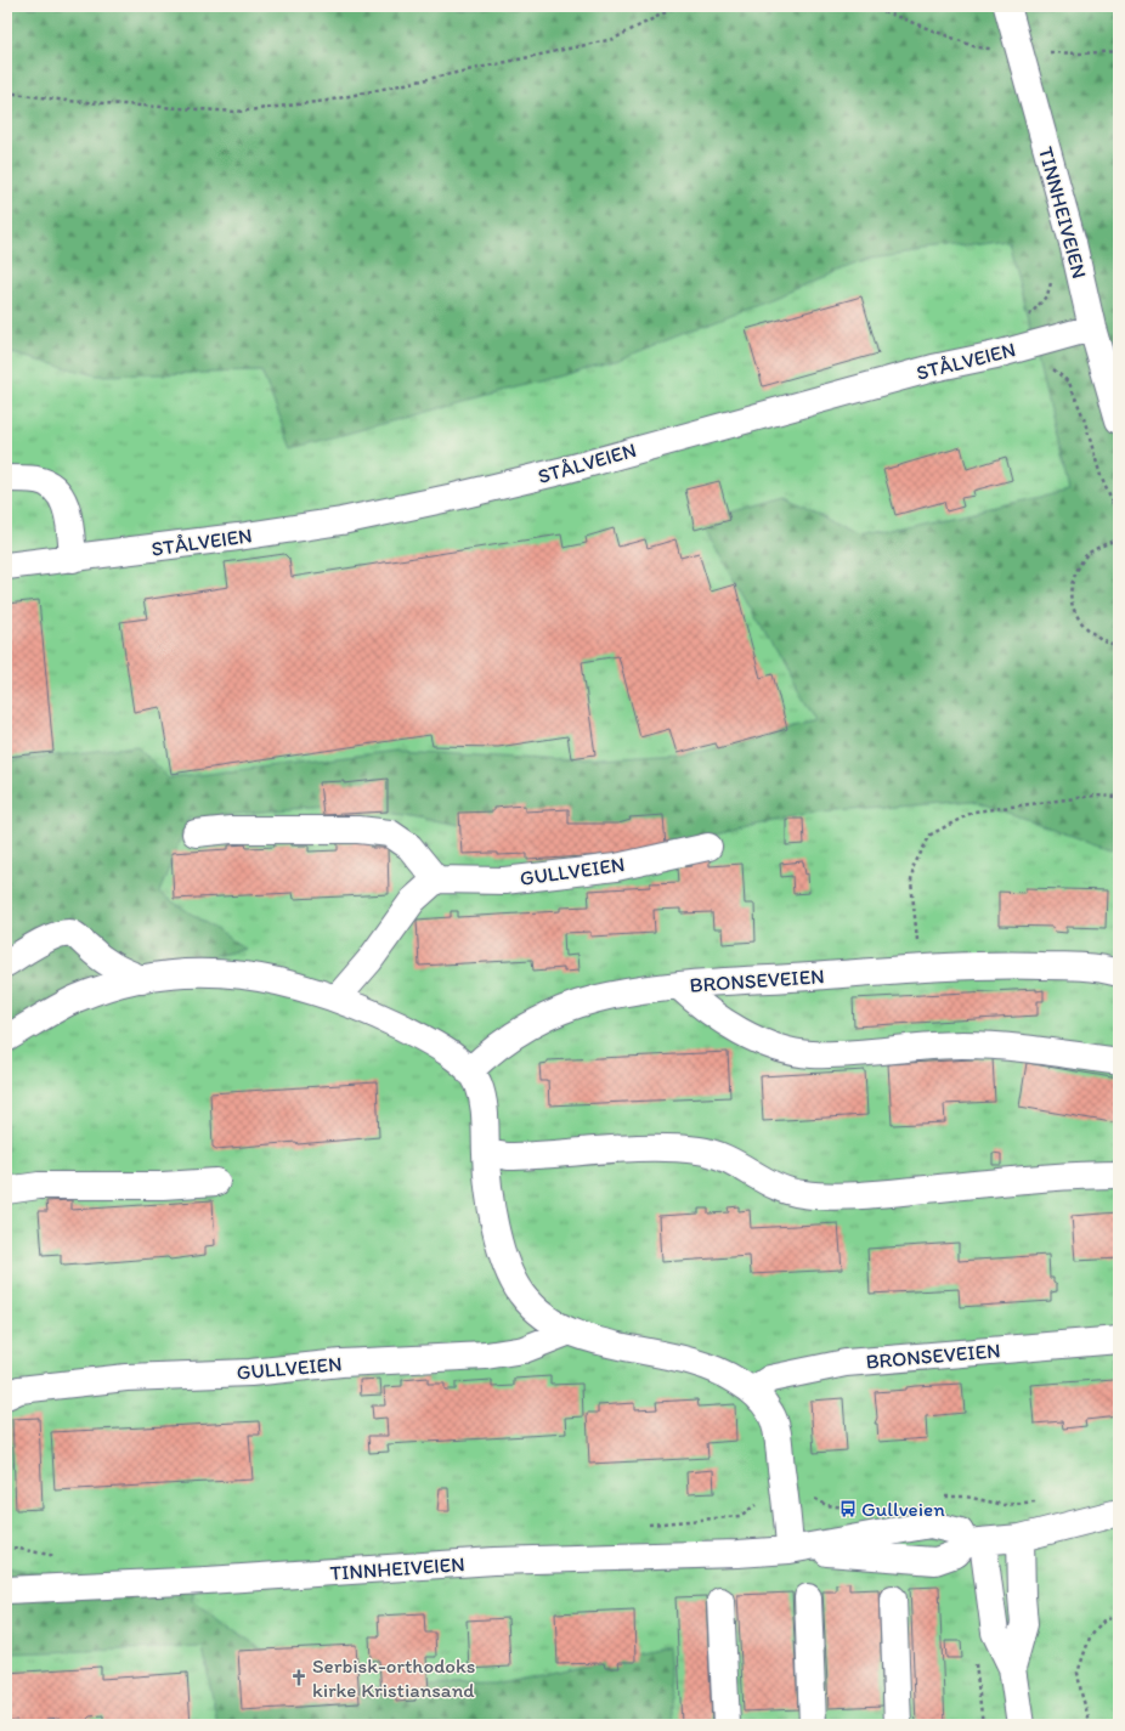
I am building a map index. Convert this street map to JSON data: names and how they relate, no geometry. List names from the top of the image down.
{
  "streets": {
    "street": [
      "TINNHEIVEIEN",
      "STÅLVEIEN",
      "GULLVEIEN",
      "BRONSEVEIEN"
    ]
  },
  "crossings": [
    ["TINNHEIVEIEN", "STÅLVEIEN"]
  ],
  "places": {
    "bus stop": ["Gullveien"],
    "church": ["Serbisk-orthodoks kirke Kristiansand"]
  }
}
